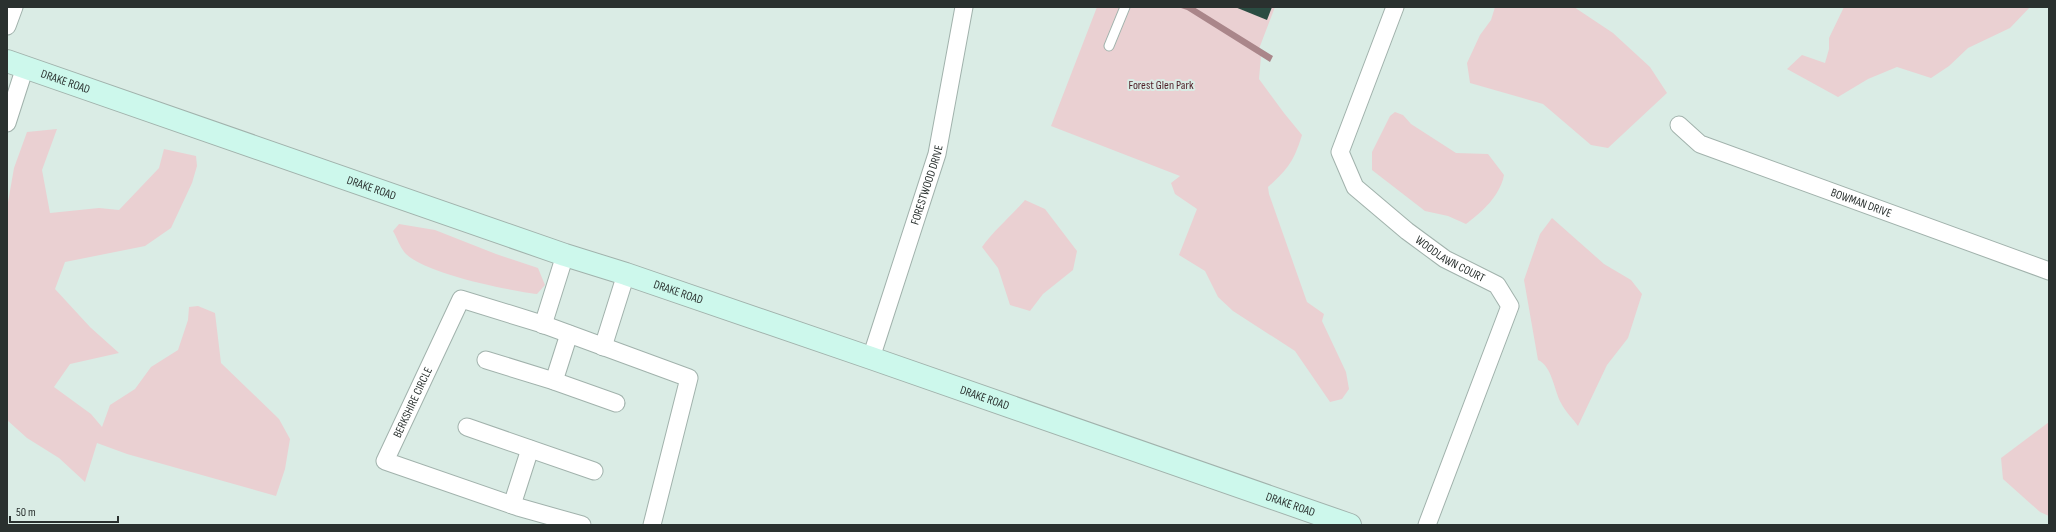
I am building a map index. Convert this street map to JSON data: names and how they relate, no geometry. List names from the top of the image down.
{
  "streets": {
    "street": [
      "DRAKE ROAD",
      "FORESTWOOD DRIVE",
      "BOWMAN DRIVE",
      "WOODLAWN COURT",
      "BERKSHIRE CIRCLE"
    ]
  },
  "crossings": [
    ["DRAKE ROAD", "FORESTWOOD DRIVE"]
  ],
  "parks": ["Forest Glen Park"],
  "scale_bar": "50 m"
}
